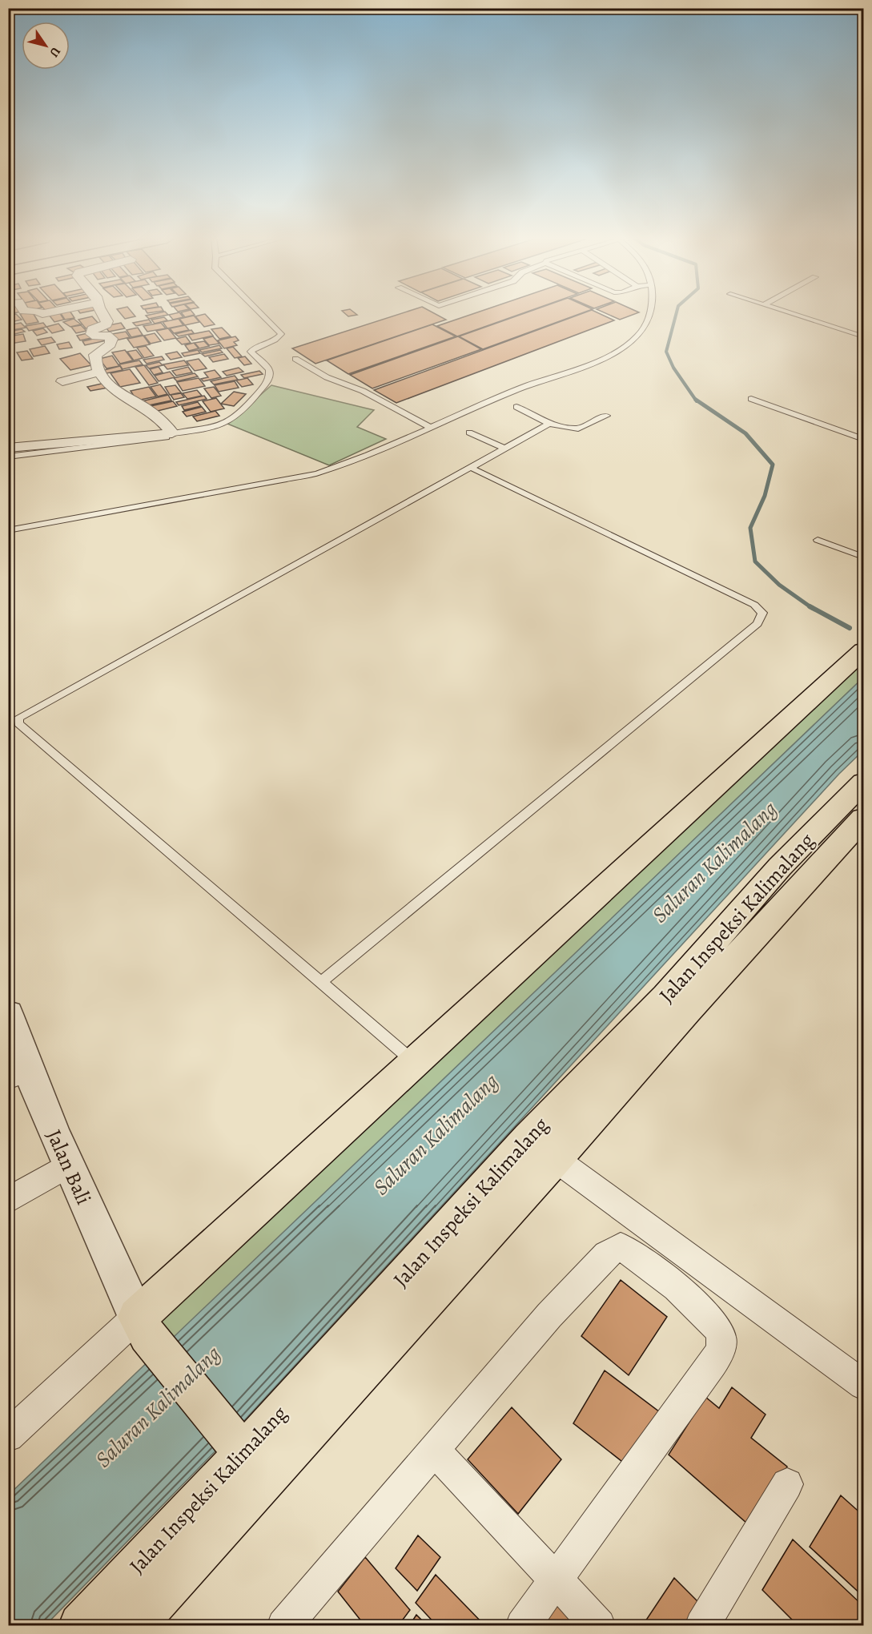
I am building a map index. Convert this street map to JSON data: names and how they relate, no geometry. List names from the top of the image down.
{
  "streets": {
    "main road": ["Jalan Inspeksi Kalimalang"],
    "street": ["Jalan Bali"]
  },
  "water": ["Saluran Kalimalang"],
  "north": "bottom right"
}
